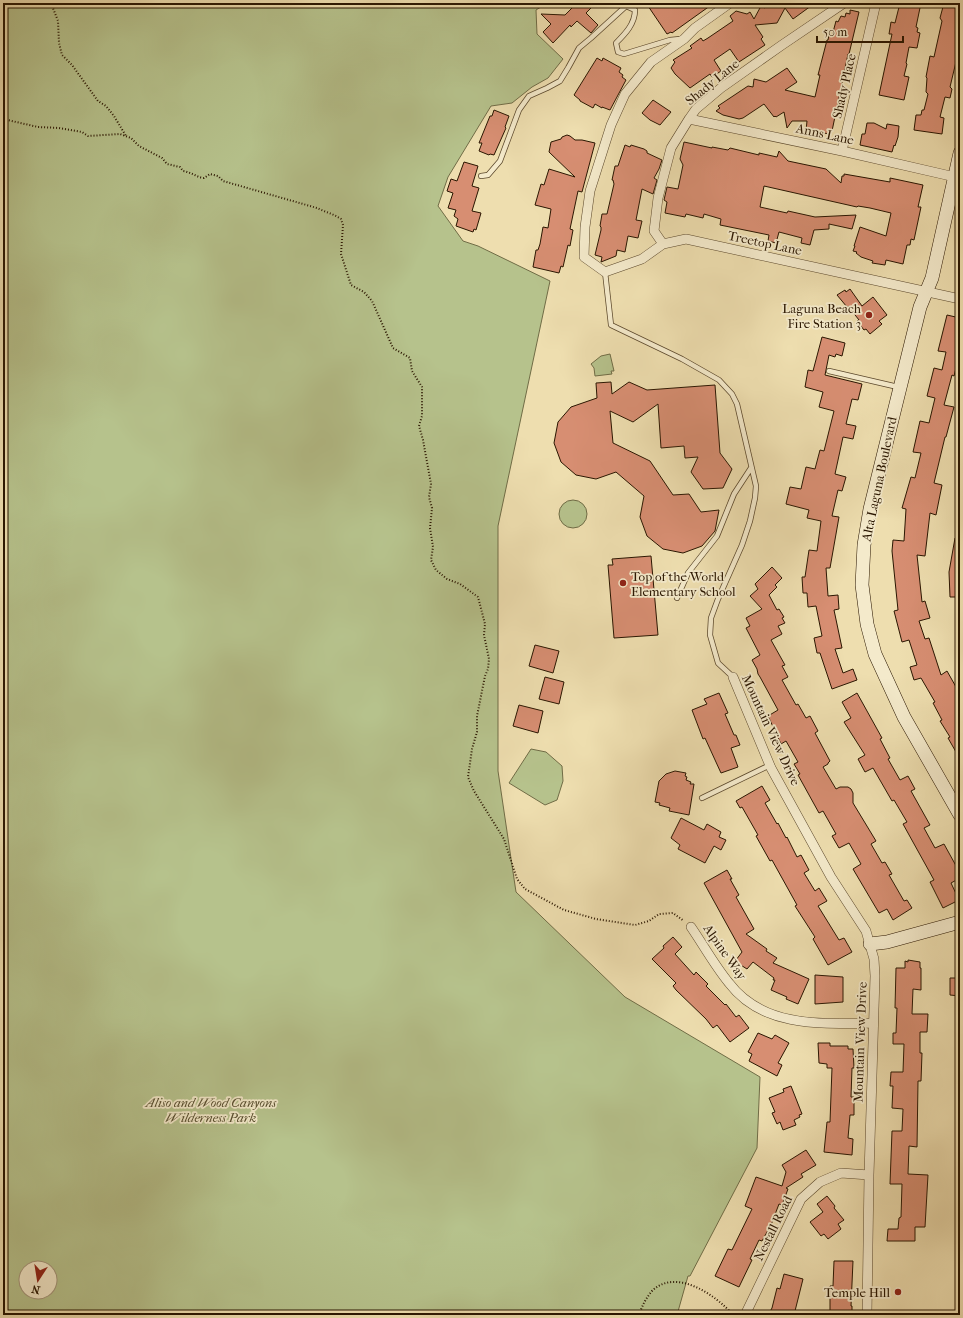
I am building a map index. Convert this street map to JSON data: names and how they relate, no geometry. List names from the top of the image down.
{
  "streets": {
    "main road": ["Alta Laguna Boulevard"],
    "street": [
      "Shady Lane",
      "Shady Place",
      "Anns Lane",
      "Treetop Lane",
      "Mountain View Drive",
      "Alpine Way",
      "Nestall Road"
    ]
  },
  "crossings": [
    ["Shady Lane", "Anns Lane"],
    ["Shady Lane", "Treetop Lane"],
    ["Shady Place", "Anns Lane"],
    ["Anns Lane", "Alta Laguna Boulevard"],
    ["Treetop Lane", "Alta Laguna Boulevard"],
    ["Treetop Lane", "Mountain View Drive"],
    ["Mountain View Drive", "Alpine Way"],
    ["Mountain View Drive", "Nestall Road"]
  ],
  "parks": ["Aliso and Wood Canyons Wilderness Park"],
  "places": ["Laguna Beach Fire Station 3", "Top of the World Elementary School", "Temple Hill"],
  "scale_bar": "50 m",
  "north": "bottom"
}
